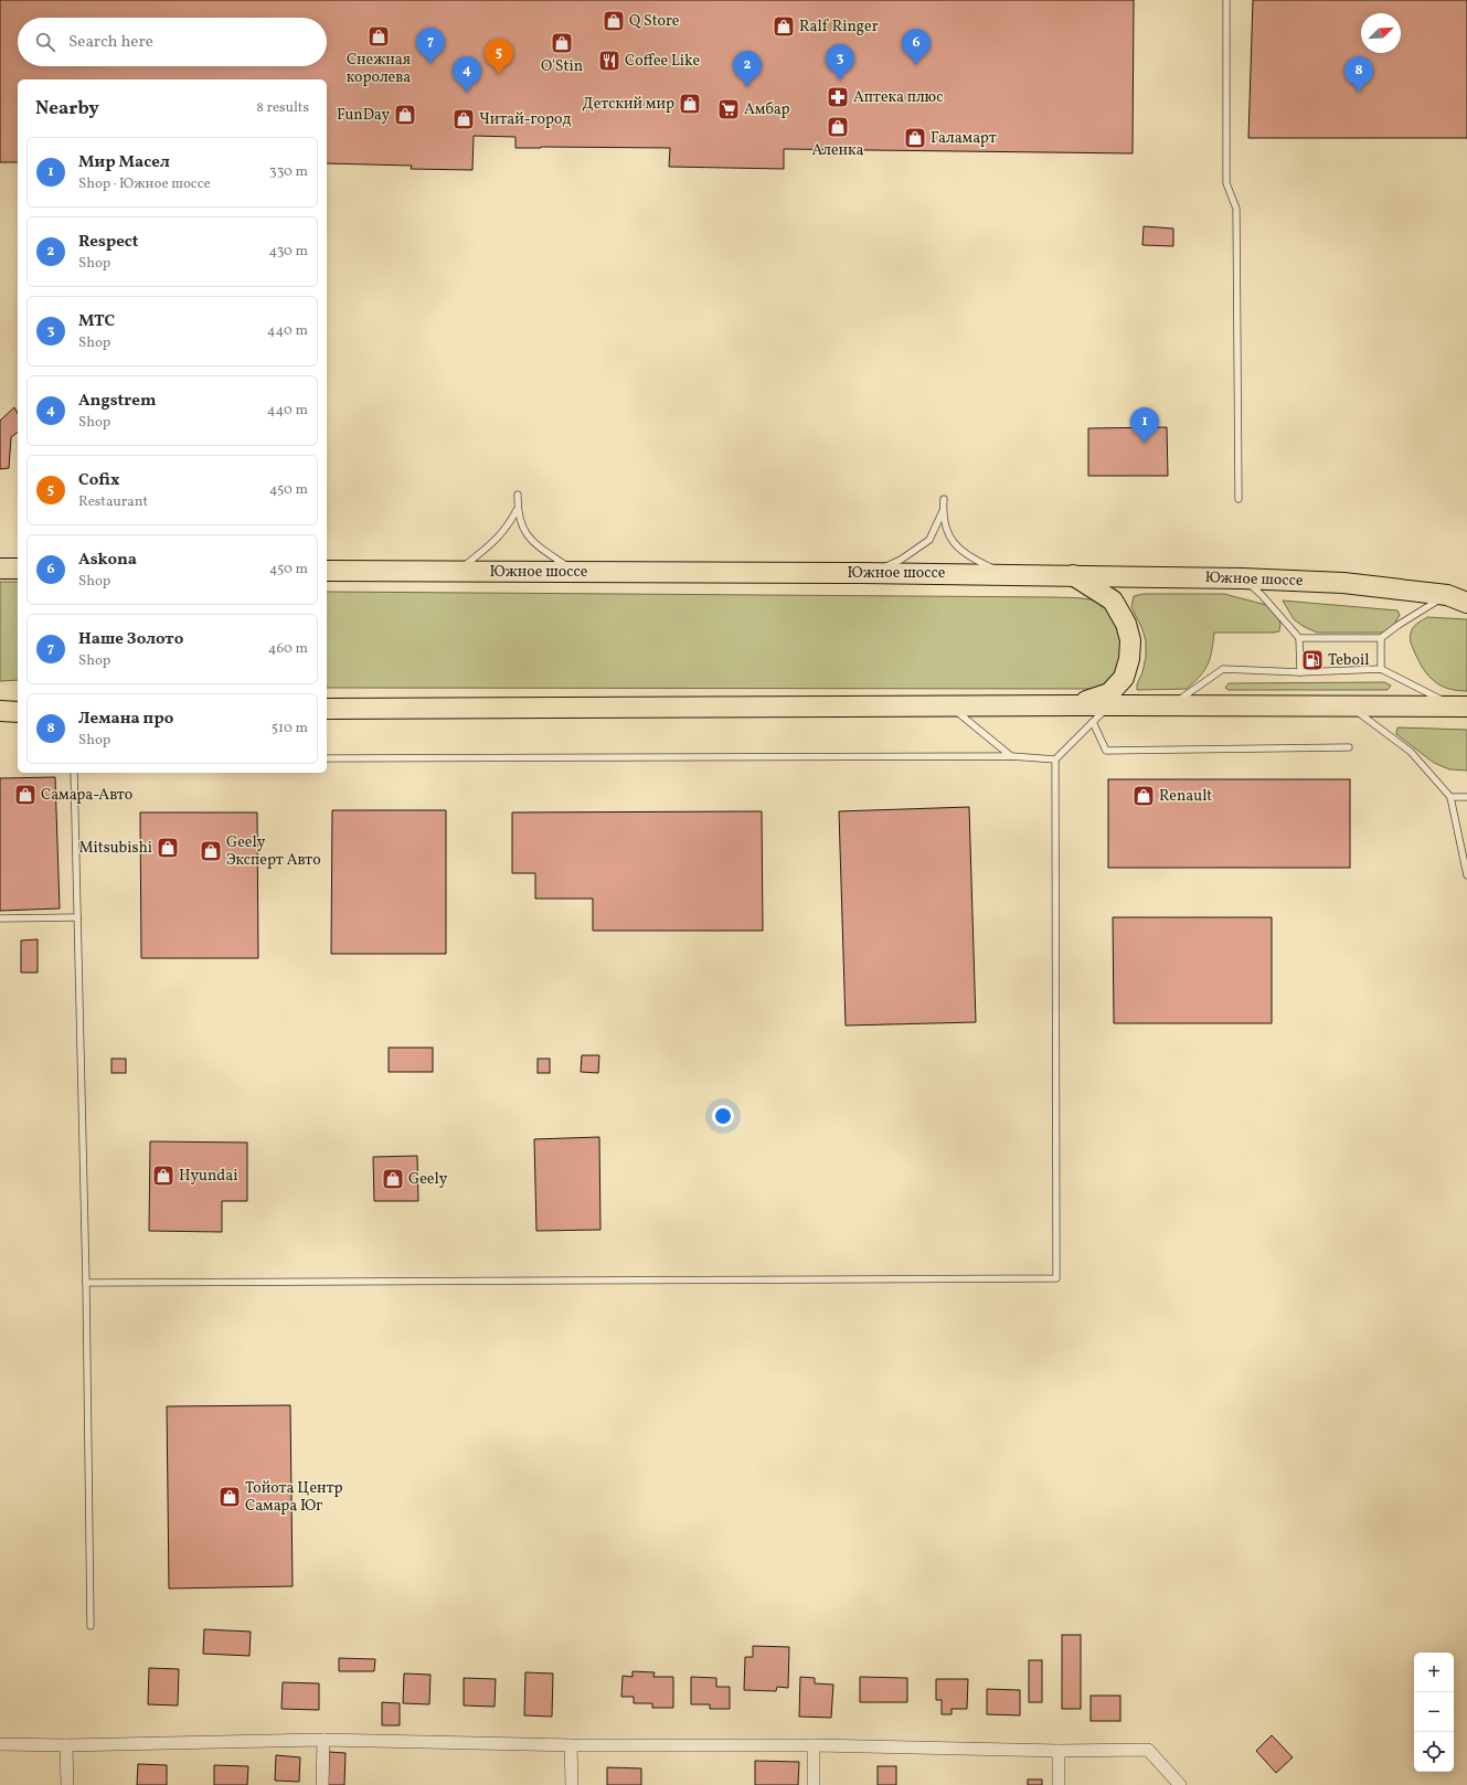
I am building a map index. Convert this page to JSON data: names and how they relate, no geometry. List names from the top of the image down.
{
  "streets": {
    "main road": ["Южное шоссе"]
  },
  "places": {
    "shop": [
      "Q Store",
      "Ralf Ringer",
      "Снежная королева",
      "O'Stin",
      "Детский мир",
      "FunDay",
      "Читай-город",
      "Аленка",
      "Галамарт",
      "Самара-Авто",
      "Renault",
      "Mitsubishi",
      "Geely Эксперт Авто",
      "Hyundai",
      "Geely",
      "Тойота Центр Самара Юг"
    ],
    "restaurant": ["Coffee Like"],
    "pharmacy": ["Аптека плюс"],
    "supermarket": ["Амбар"],
    "fuel station": ["Teboil"]
  },
  "north": "top right",
  "page": {
    "search": "Search here",
    "pins": [
      "7",
      "6",
      "5",
      "3",
      "2",
      "4",
      "8",
      "1"
    ],
    "heading": ["Nearby", "8 results"],
    "list": [
      {
        "mark": "1",
        "name": "Мир Масел",
        "note": "Shop · Южное шоссе",
        "value": "330 m"
      },
      {
        "mark": "2",
        "name": "Respect",
        "note": "Shop",
        "value": "430 m"
      },
      {
        "mark": "3",
        "name": "МТС",
        "note": "Shop",
        "value": "440 m"
      },
      {
        "mark": "4",
        "name": "Angstrem",
        "note": "Shop",
        "value": "440 m"
      },
      {
        "mark": "5",
        "name": "Cofix",
        "note": "Restaurant",
        "value": "450 m"
      },
      {
        "mark": "6",
        "name": "Askona",
        "note": "Shop",
        "value": "450 m"
      },
      {
        "mark": "7",
        "name": "Наше Золото",
        "note": "Shop",
        "value": "460 m"
      },
      {
        "mark": "8",
        "name": "Лемана про",
        "note": "Shop",
        "value": "510 m"
      }
    ],
    "map_buttons": ["+", "−"]
  }
}
